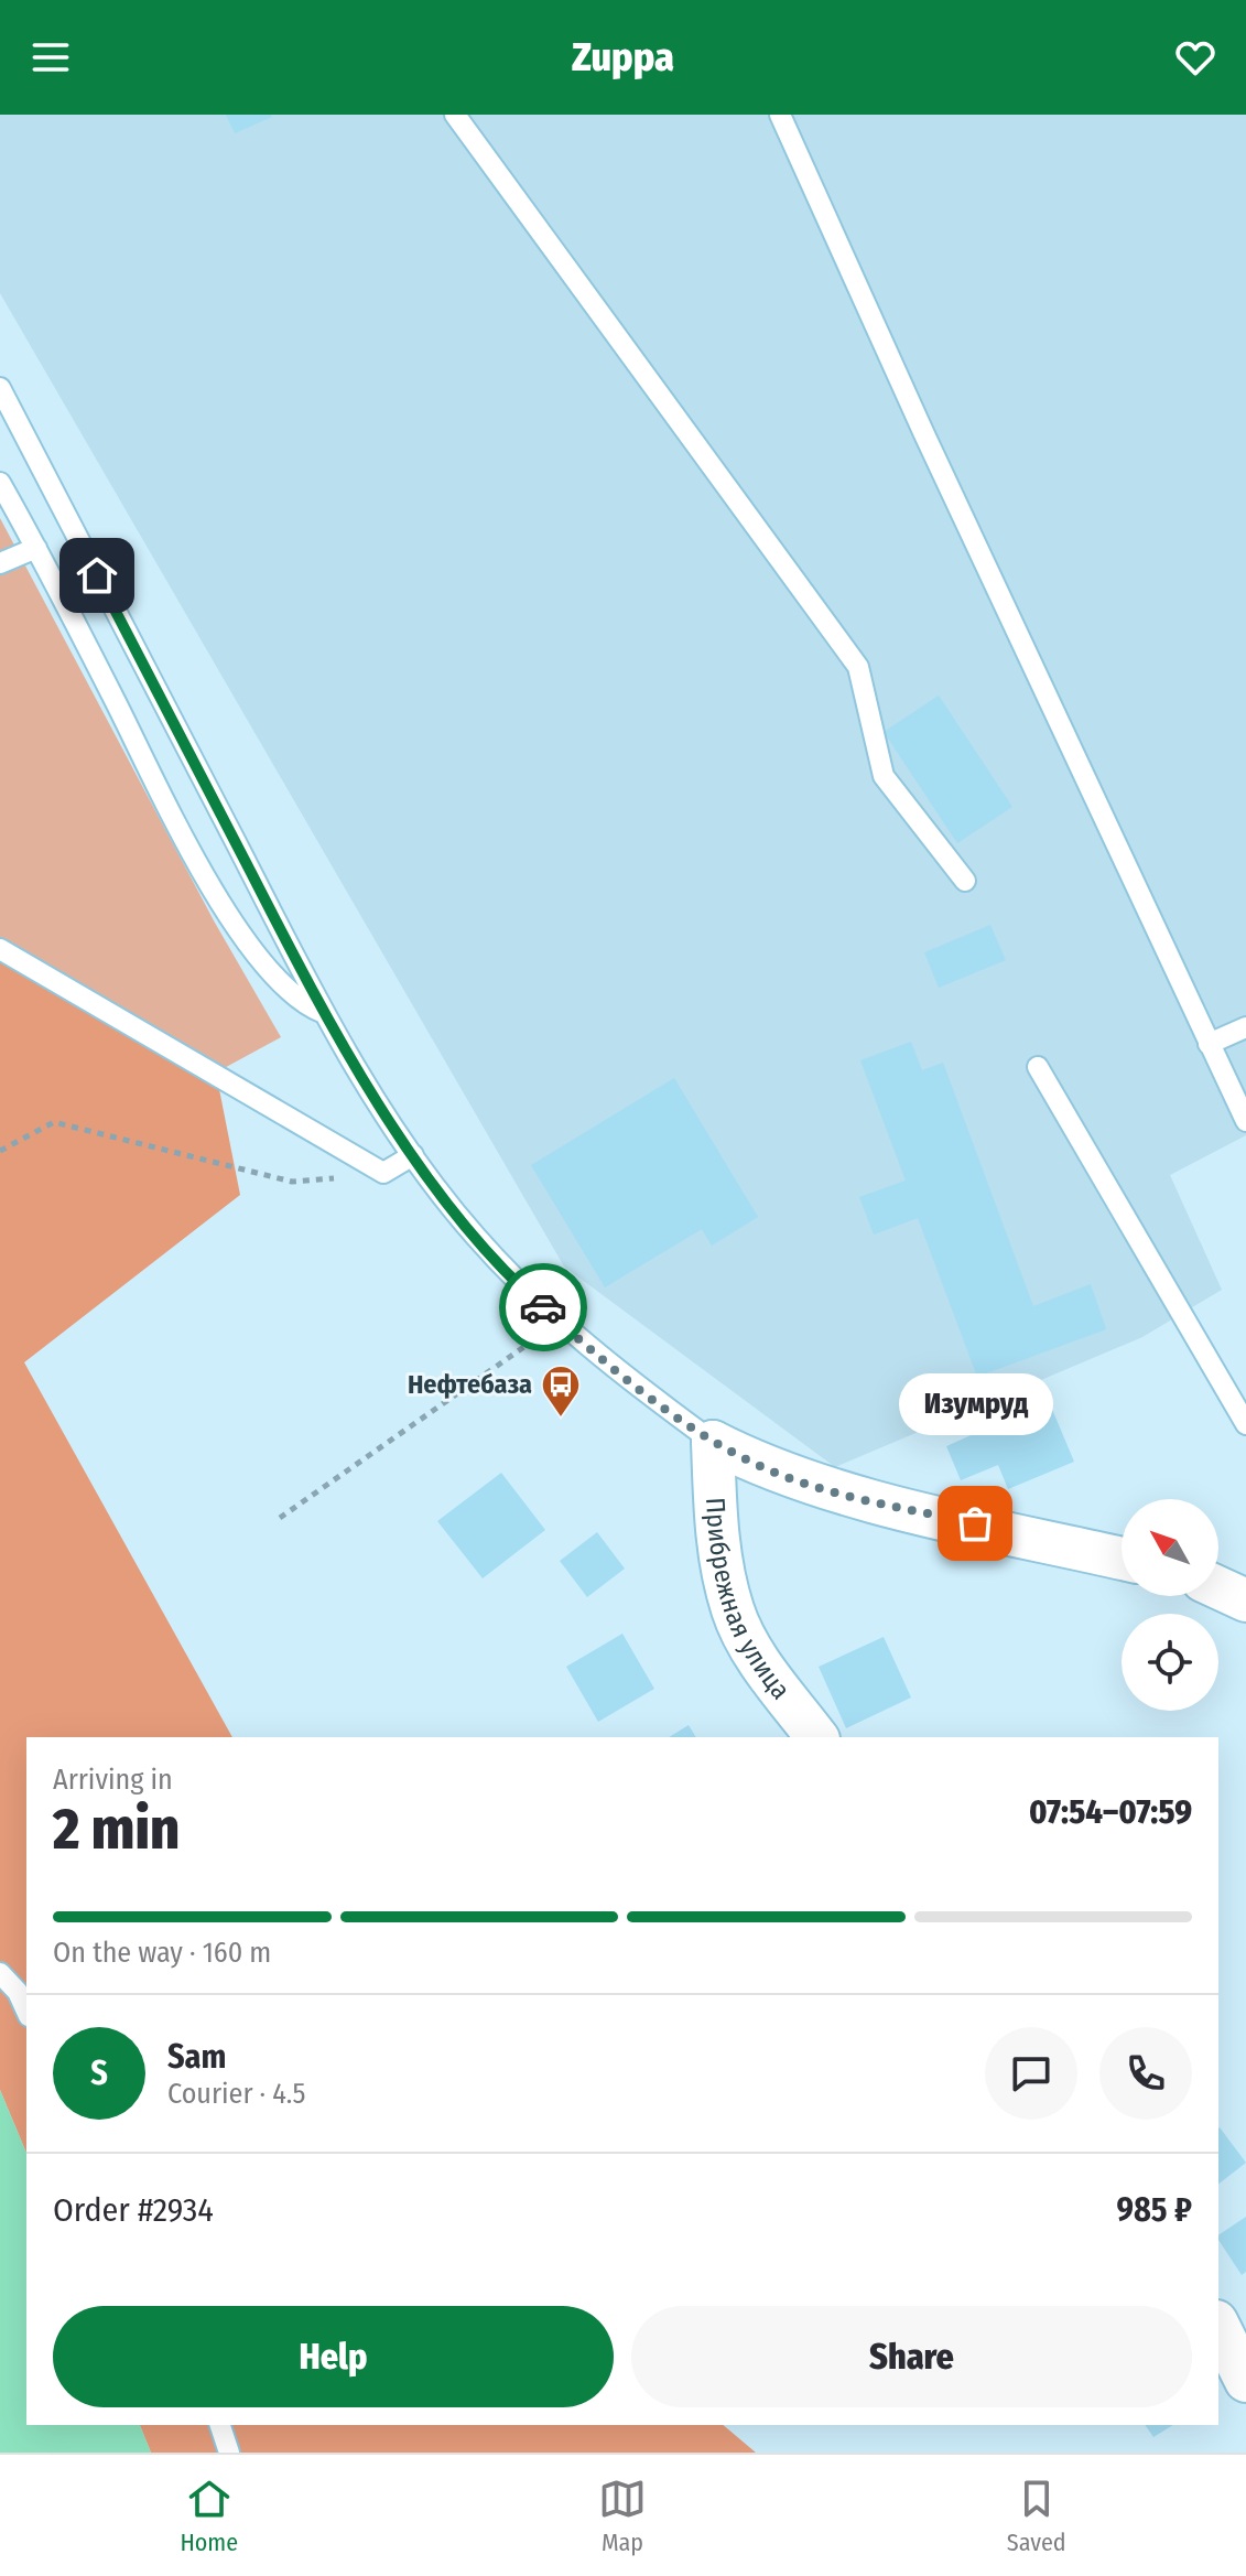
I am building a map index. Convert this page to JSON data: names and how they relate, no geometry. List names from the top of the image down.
{
  "streets": {
    "street": ["Прибрежная улица"]
  },
  "places": {
    "bus stop": ["Нефтебаза"],
    "other": ["Изумруд"]
  },
  "north": "top left",
  "page": {
    "header": "Zuppa",
    "bubble": "Изумруд",
    "heading": ["2 min", "Arriving in", "07:54–07:59"],
    "panel": [
      "Sam",
      "Courier · 4.5",
      "Order #2934",
      "985 ₽"
    ],
    "bar": "On the way · 160 m",
    "round": "S",
    "buttons": ["Help", "Share"],
    "tabs": ["Home", "Map", "Saved"]
  }
}
